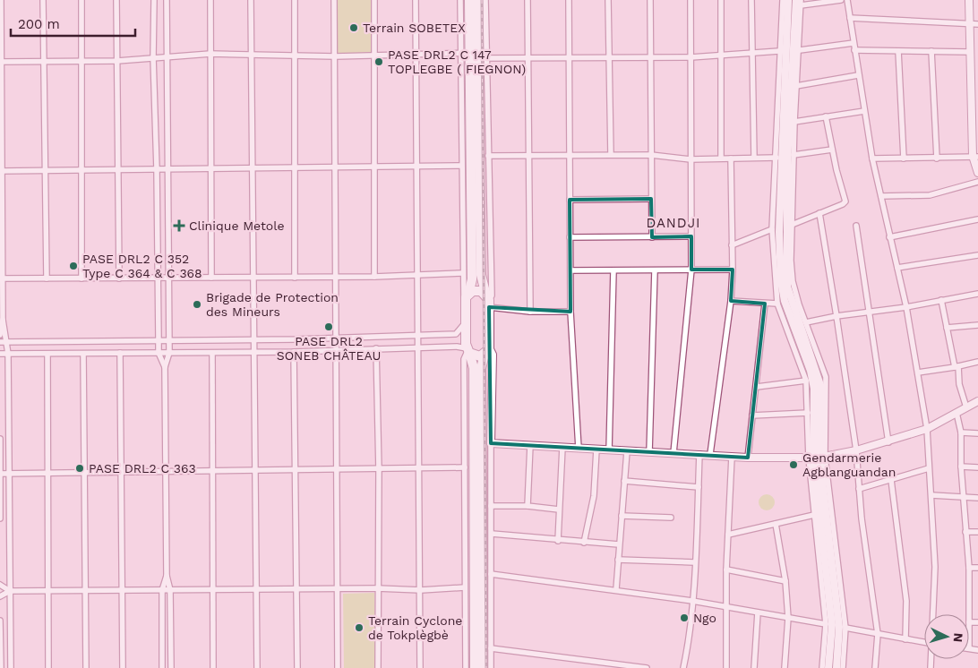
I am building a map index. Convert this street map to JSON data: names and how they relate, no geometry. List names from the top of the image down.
{
  "districts": ["DANDJI"],
  "places": {
    "other": [
      "Terrain SOBETEX",
      "PASE DRL2 C 147 TOPLEGBE ( FIEGNON)",
      "PASE DRL2 C 352 Type C 364 & C 368",
      "Brigade de Protection des Mineurs",
      "PASE DRL2 SONEB CHÂTEAU",
      "Gendarmerie Agblanguandan",
      "PASE DRL2 C 363",
      "Ngo",
      "Terrain Cyclone de Tokplègbè"
    ],
    "health": ["Clinique Metole"]
  },
  "scale_bar": "200 m",
  "north": "right"
}
